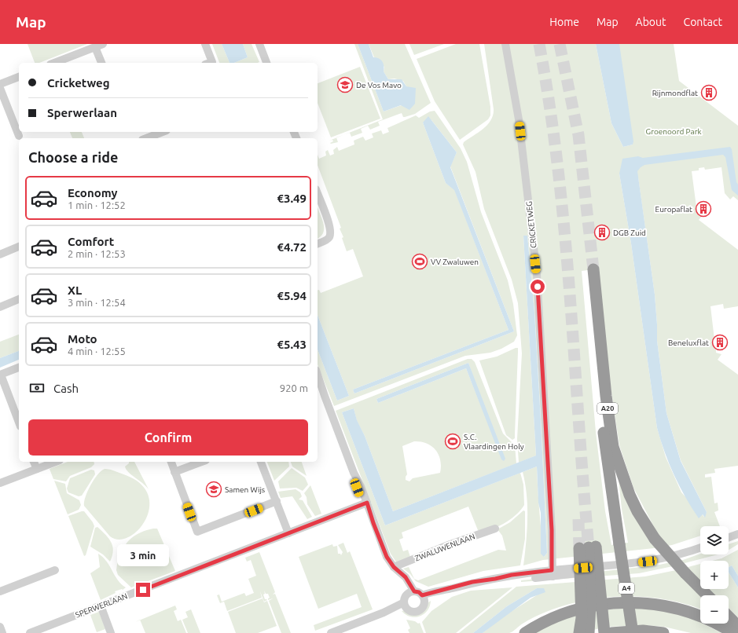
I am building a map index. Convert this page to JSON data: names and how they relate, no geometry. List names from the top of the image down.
{
  "streets": {
    "highway": ["A20", "A4"],
    "street": ["CRICKETWEG", "ZWALUWENLAAN", "SPERWERLAAN"]
  },
  "crossings": [
    ["A20", "A4"]
  ],
  "parks": ["Groenoord Park"],
  "places": {
    "school or university": ["De Vos Mavo", "Samen Wijs"],
    "building": [
      "Rijnmondflat",
      "Europaflat",
      "DGB Zuid",
      "Beneluxflat"
    ],
    "sports": ["VV Zwaluwen", "S.C. Vlaardingen Holy"]
  },
  "page": {
    "header": "Map",
    "nav": [
      "Home",
      "Map",
      "About",
      "Contact"
    ],
    "banner": ["Cricketweg", "Sperwerlaan"],
    "heading": "Choose a ride",
    "list": [
      {
        "name": "Economy",
        "note": "1 min · 12:52",
        "value": "€3.49"
      },
      {
        "name": "Comfort",
        "note": "2 min · 12:53",
        "value": "€4.72"
      },
      {
        "name": "XL",
        "note": "3 min · 12:54",
        "value": "€5.94"
      },
      {
        "name": "Moto",
        "note": "4 min · 12:55",
        "value": "€5.43"
      }
    ],
    "pay": ["Cash", "920 m"],
    "buttons": "Confirm",
    "map_buttons": ["+", "−"],
    "bubble": "3 min"
  }
}
